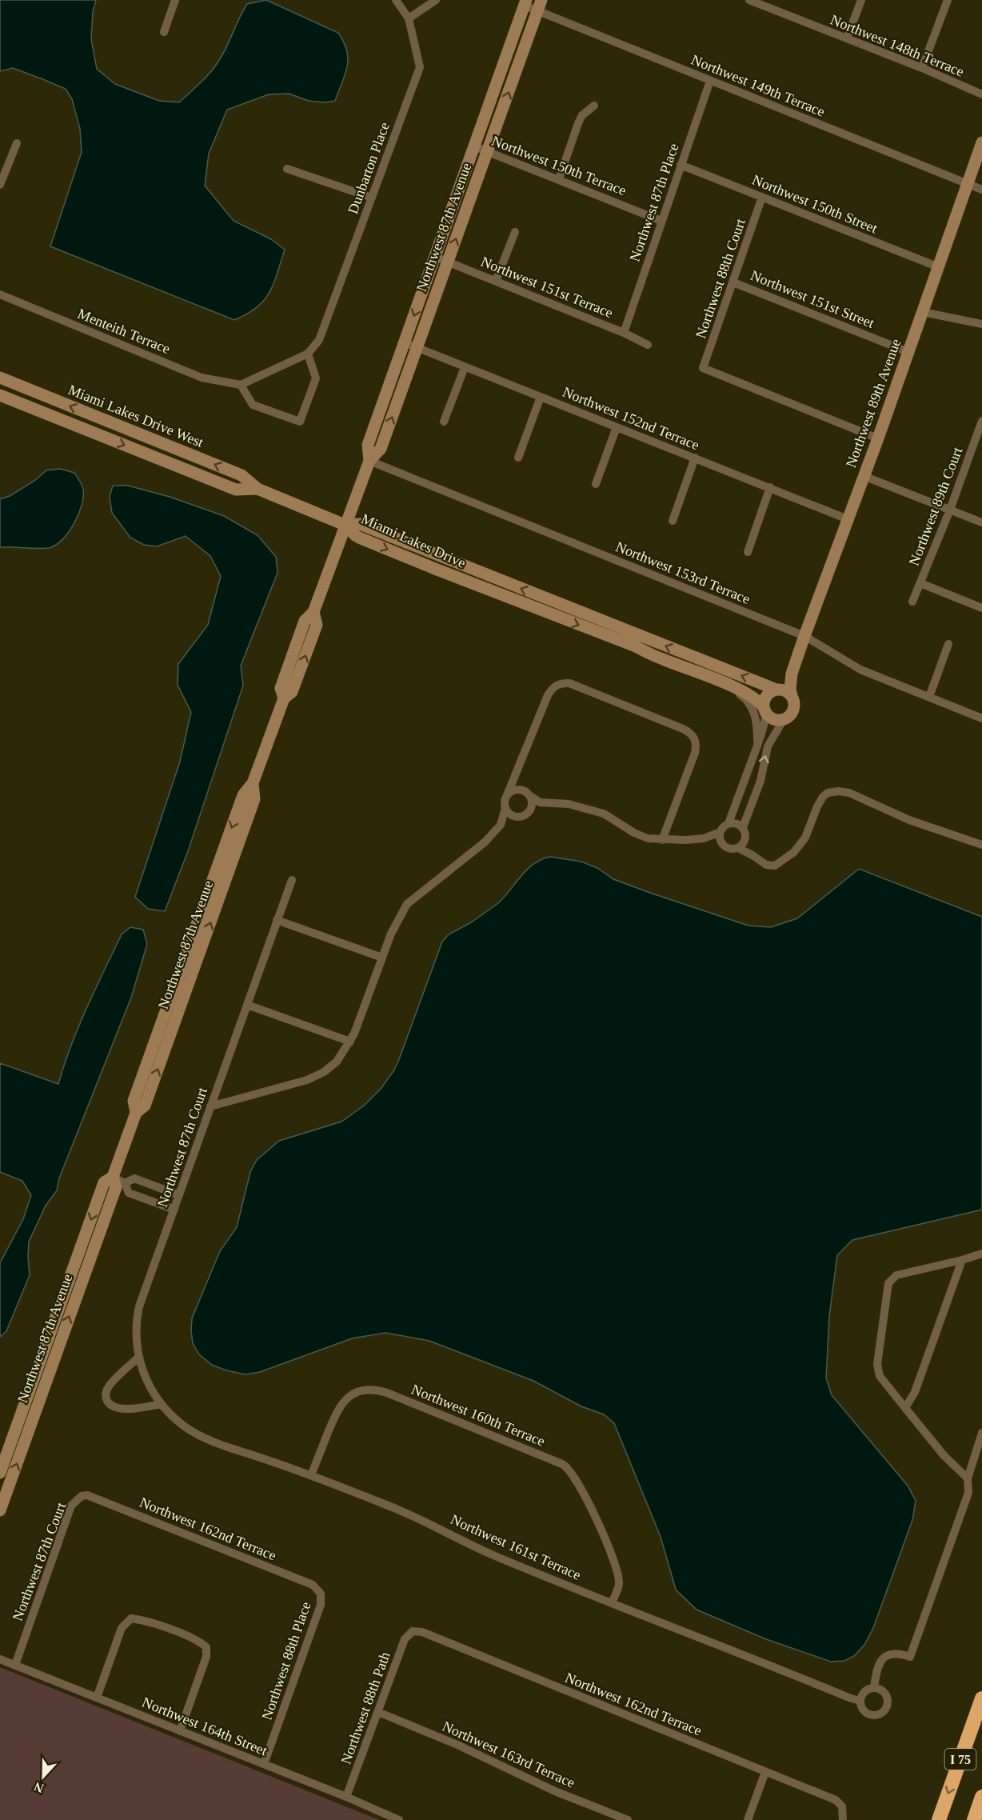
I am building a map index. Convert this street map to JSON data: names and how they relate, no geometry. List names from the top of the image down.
{
  "streets": {
    "highway": ["I 75"],
    "street": [
      "Northwest 148th Terrace",
      "Northwest 149th Terrace",
      "Northwest 150th Terrace",
      "Dunbarton Place",
      "Northwest 87th Place",
      "Northwest 150th Street",
      "Northwest 87th Avenue",
      "Northwest 88th Court",
      "Northwest 151st Terrace",
      "Northwest 151st Street",
      "Menteith Terrace",
      "Northwest 89th Avenue",
      "Miami Lakes Drive West",
      "Northwest 152nd Terrace",
      "Northwest 89th Court",
      "Miami Lakes Drive",
      "Northwest 153rd Terrace",
      "Northwest 87th Court",
      "Northwest 160th Terrace",
      "Northwest 162nd Terrace",
      "Northwest 161st Terrace",
      "Northwest 88th Place",
      "Northwest 88th Path",
      "Northwest 164th Street",
      "Northwest 163rd Terrace"
    ]
  },
  "crossings": [
    ["Northwest 149th Terrace", "Northwest 87th Place"],
    ["Northwest 149th Terrace", "Northwest 87th Avenue"],
    ["Northwest 149th Terrace", "Northwest 89th Avenue"],
    ["Northwest 150th Terrace", "Northwest 87th Place"],
    ["Northwest 150th Terrace", "Northwest 87th Avenue"],
    ["Northwest 87th Place", "Northwest 150th Street"],
    ["Northwest 87th Place", "Northwest 151st Terrace"],
    ["Northwest 150th Street", "Northwest 88th Court"],
    ["Northwest 150th Street", "Northwest 89th Avenue"],
    ["Northwest 87th Avenue", "Northwest 151st Terrace"],
    ["Northwest 87th Avenue", "Miami Lakes Drive West"],
    ["Northwest 87th Avenue", "Northwest 152nd Terrace"],
    ["Northwest 87th Avenue", "Miami Lakes Drive"],
    ["Northwest 87th Avenue", "Northwest 153rd Terrace"],
    ["Northwest 88th Court", "Northwest 151st Street"],
    ["Northwest 88th Court", "Northwest 89th Avenue"],
    ["Northwest 151st Street", "Northwest 89th Avenue"],
    ["Northwest 89th Avenue", "Northwest 152nd Terrace"],
    ["Northwest 89th Avenue", "Miami Lakes Drive"],
    ["Northwest 89th Avenue", "Northwest 153rd Terrace"],
    ["Miami Lakes Drive West", "Miami Lakes Drive"],
    ["Northwest 87th Court", "Northwest 162nd Terrace"],
    ["Northwest 87th Court", "Northwest 161st Terrace"],
    ["Northwest 87th Court", "Northwest 164th Street"],
    ["Northwest 160th Terrace", "Northwest 161st Terrace"],
    ["Northwest 162nd Terrace", "Northwest 88th Place"],
    ["Northwest 162nd Terrace", "Northwest 88th Path"],
    ["Northwest 88th Place", "Northwest 164th Street"],
    ["Northwest 88th Path", "Northwest 164th Street"],
    ["Northwest 88th Path", "Northwest 163rd Terrace"]
  ],
  "north": "bottom"
}
